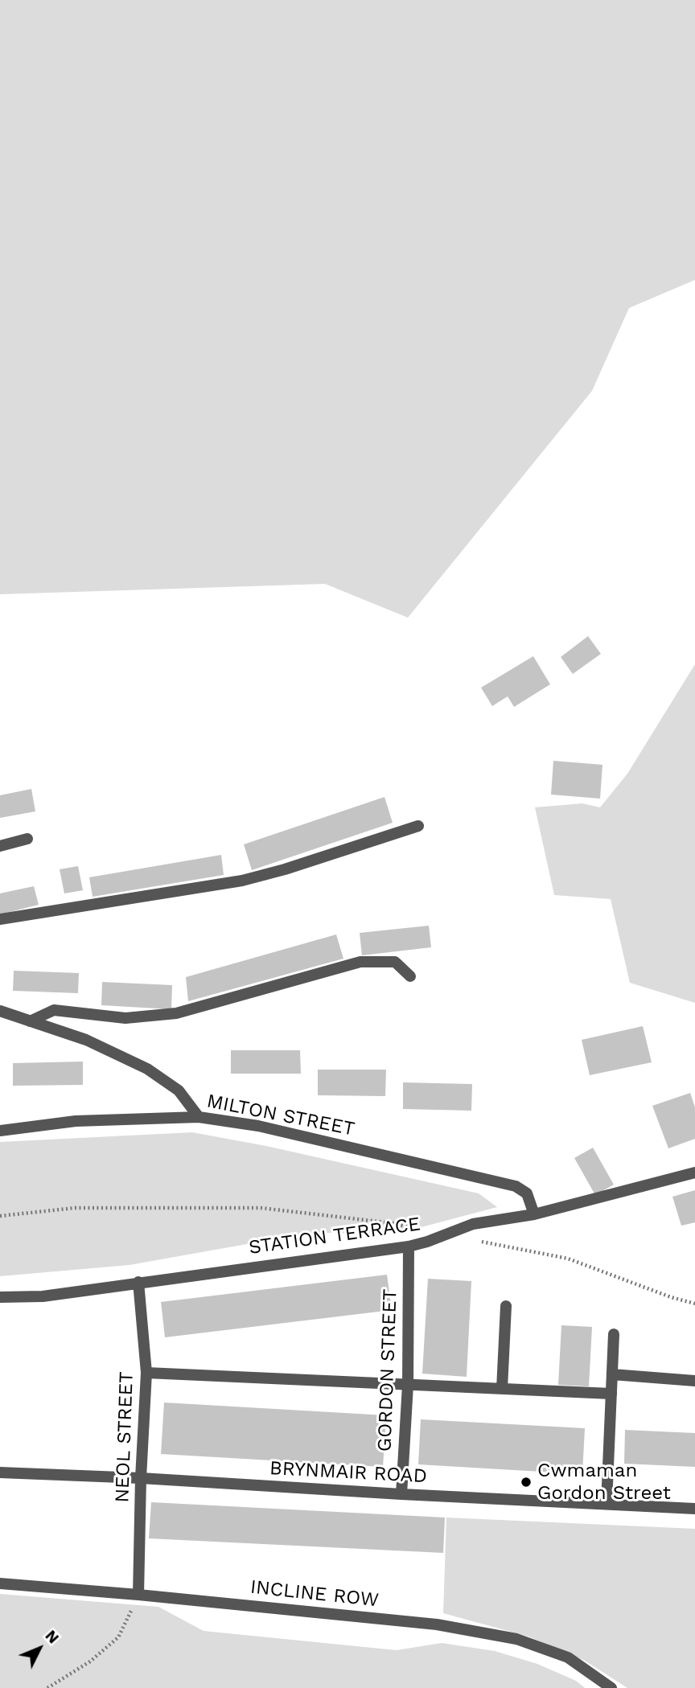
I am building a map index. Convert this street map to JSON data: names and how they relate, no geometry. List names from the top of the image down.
{
  "streets": {
    "street": [
      "MILTON STREET",
      "STATION TERRACE",
      "GORDON STREET",
      "NEOL STREET",
      "BRYNMAIR ROAD",
      "INCLINE ROW"
    ]
  },
  "crossings": [
    ["MILTON STREET", "STATION TERRACE"],
    ["STATION TERRACE", "GORDON STREET"],
    ["STATION TERRACE", "NEOL STREET"],
    ["GORDON STREET", "BRYNMAIR ROAD"],
    ["NEOL STREET", "BRYNMAIR ROAD"],
    ["NEOL STREET", "INCLINE ROW"]
  ],
  "places": ["Cwmaman Gordon Street"],
  "north": "top right"
}
